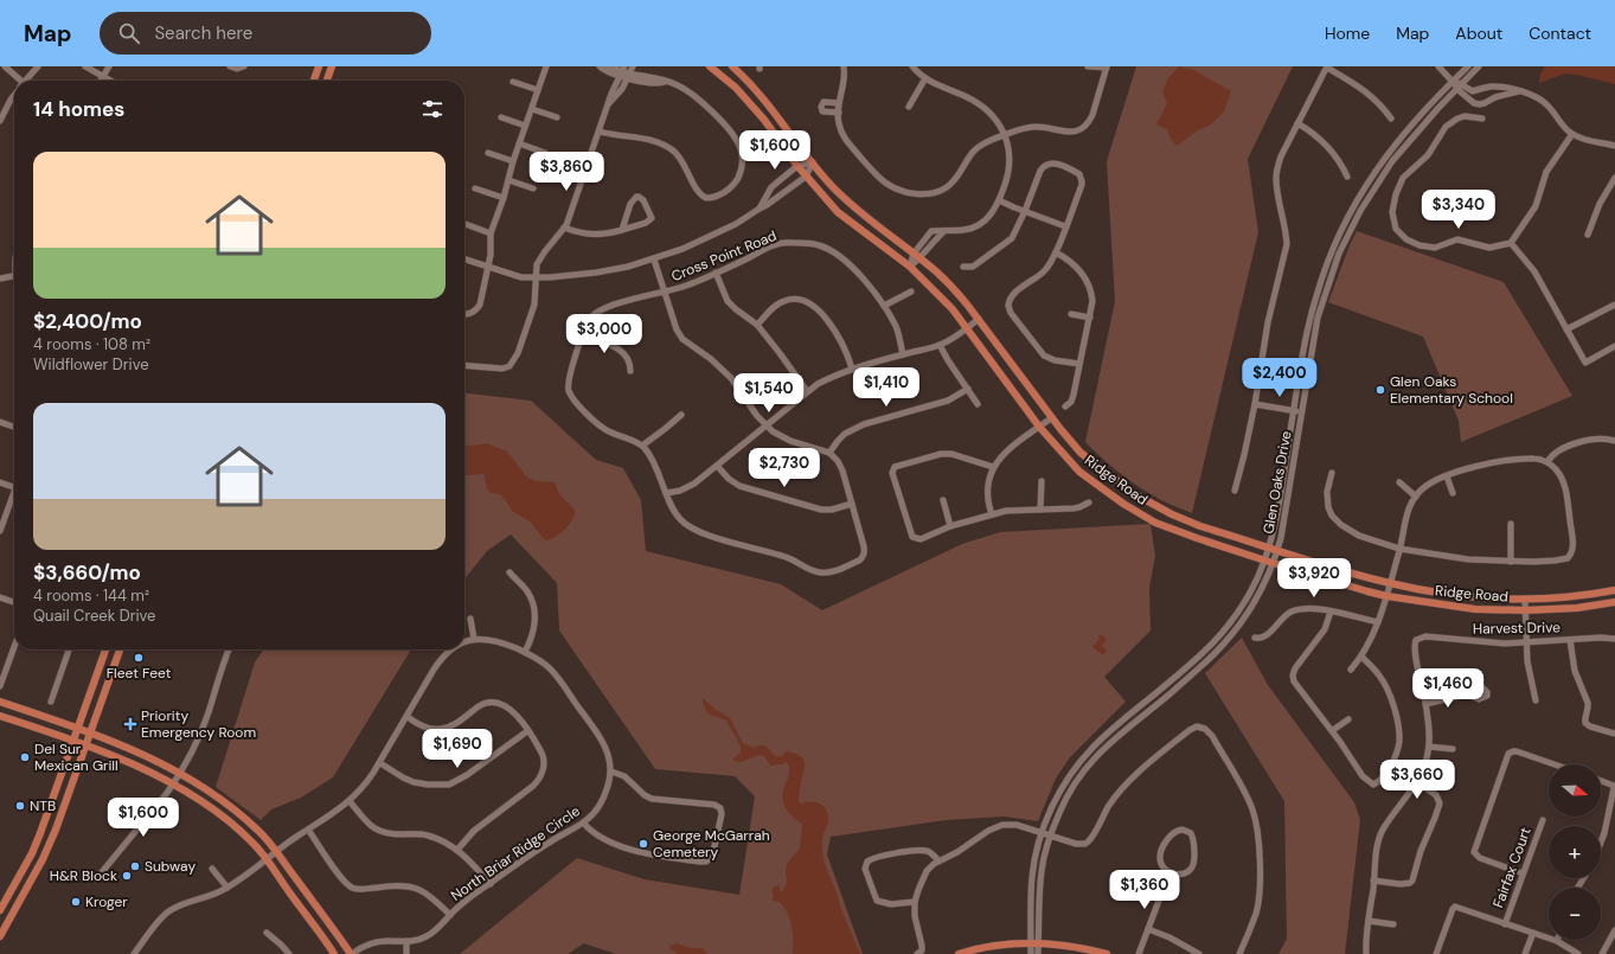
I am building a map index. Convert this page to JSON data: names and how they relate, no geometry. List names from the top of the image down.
{
  "streets": {
    "main road": ["Ridge Road"],
    "street": [
      "Cross Point Road",
      "Glen Oaks Drive",
      "Harvest Drive",
      "North Briar Ridge Circle",
      "Fairfax Court"
    ]
  },
  "crossings": [
    ["Ridge Road", "Glen Oaks Drive"]
  ],
  "places": {
    "other": [
      "Glen Oaks Elementary School",
      "Fleet Feet",
      "Del Sur Mexican Grill",
      "NTB",
      "George McGarrah Cemetery",
      "Subway",
      "H&R Block",
      "Kroger"
    ],
    "health": ["Priority Emergency Room"]
  },
  "north": "right",
  "page": {
    "header": "Map",
    "search": "Search here",
    "nav": [
      "Home",
      "Map",
      "About",
      "Contact"
    ],
    "heading": "14 homes",
    "price": [
      "$1,600",
      "$3,860",
      "$3,340",
      "$3,000",
      "$2,400",
      "$1,410",
      "$1,540",
      "$2,730",
      "$3,920",
      "$1,460",
      "$1,690",
      "$3,660",
      "$1,600",
      "$1,360"
    ],
    "list": [
      {
        "name": "$2,400/mo",
        "note": "4 rooms · 108 m² · Wildflower Drive"
      },
      {
        "name": "$3,660/mo",
        "note": "4 rooms · 144 m² · Quail Creek Drive"
      }
    ],
    "map_buttons": ["+", "−"]
  }
}
